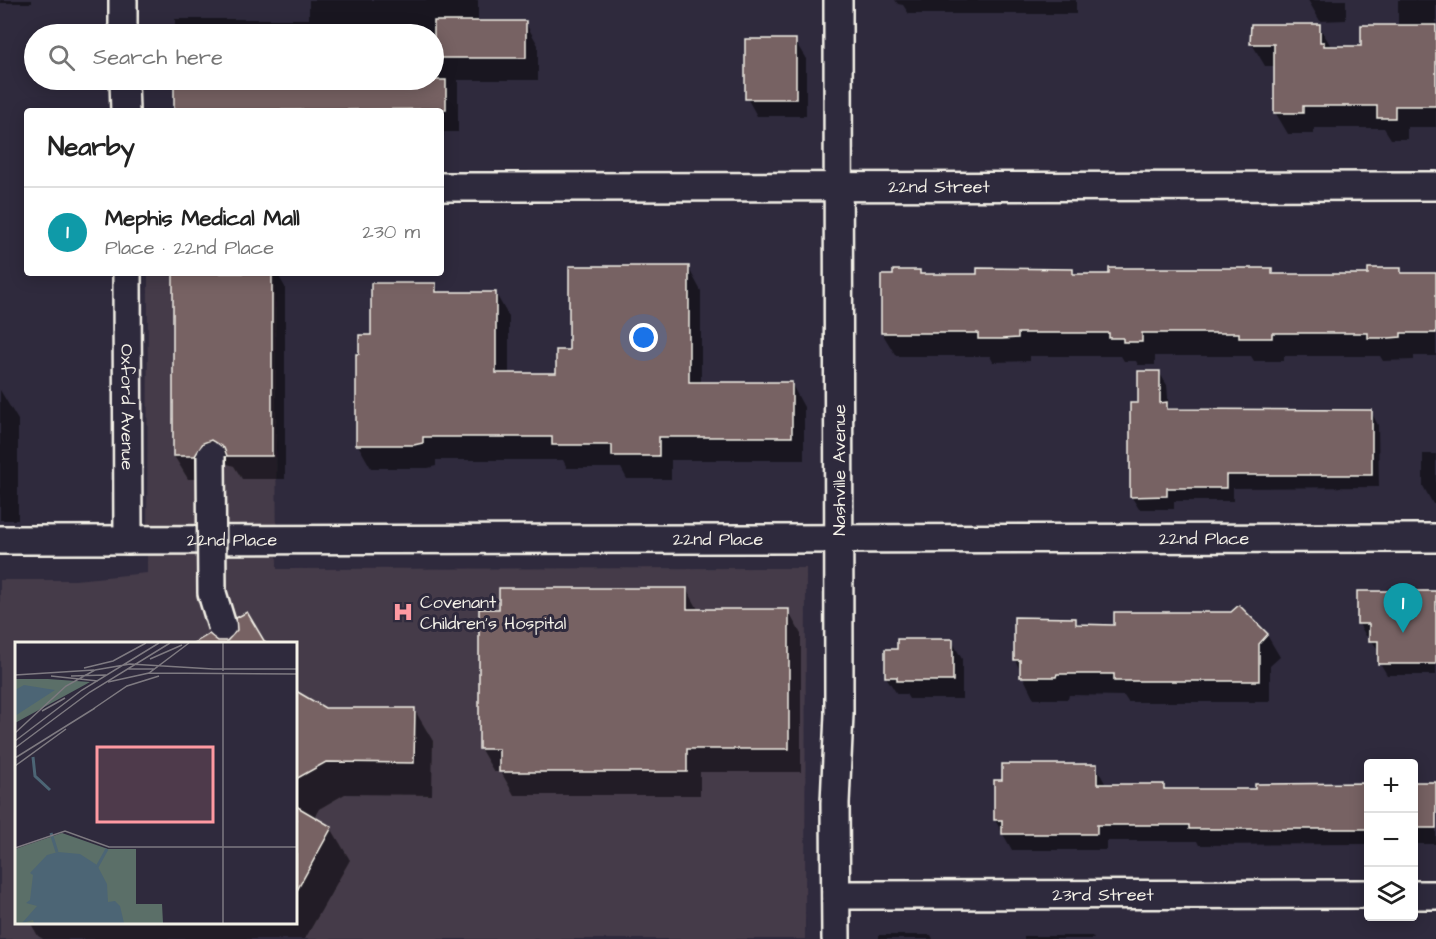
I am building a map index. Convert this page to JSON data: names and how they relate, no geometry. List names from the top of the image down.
{
  "streets": {
    "street": [
      "22nd Street",
      "Oxford Avenue",
      "Nashville Avenue",
      "22nd Place",
      "23rd Street"
    ]
  },
  "crossings": [
    ["22nd Street", "Nashville Avenue"],
    ["Oxford Avenue", "22nd Place"],
    ["Nashville Avenue", "22nd Place"],
    ["Nashville Avenue", "23rd Street"]
  ],
  "places": {
    "hospital": ["Covenant Children’s Hospital"]
  },
  "page": {
    "search": "Search here",
    "heading": "Nearby",
    "list": [
      {
        "mark": "1",
        "name": "Mephis Medical Mall",
        "note": "Place · 22nd Place",
        "value": "230 m"
      }
    ],
    "pins": "1",
    "map_buttons": ["+", "−"]
  }
}
